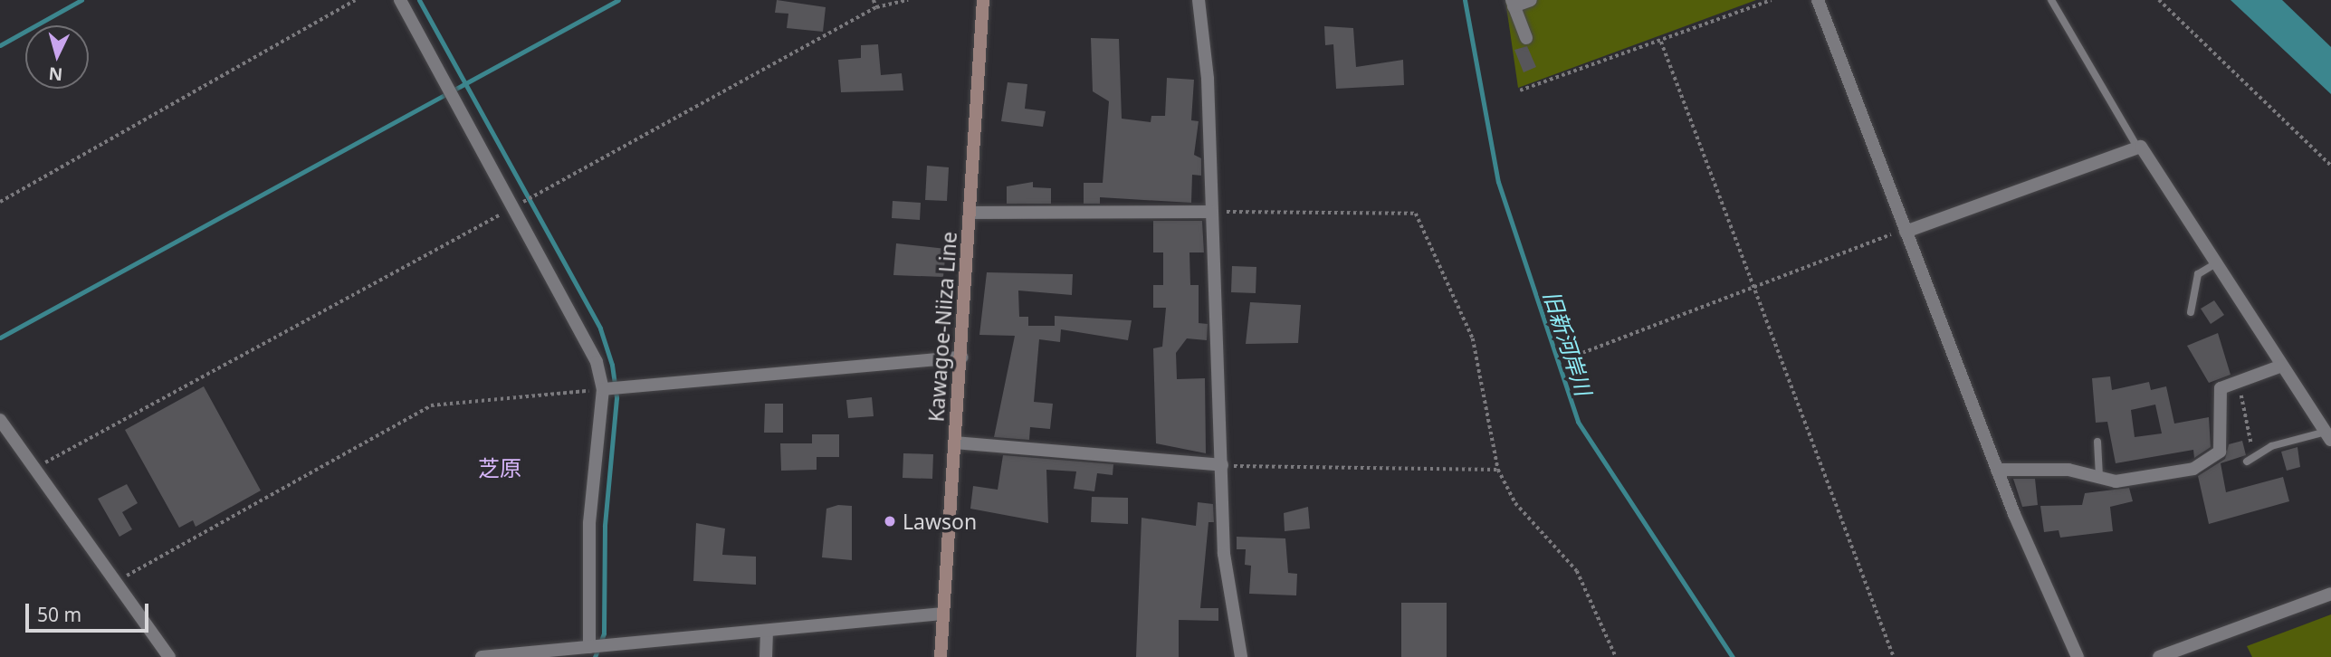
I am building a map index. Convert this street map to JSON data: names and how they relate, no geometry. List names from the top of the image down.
{
  "streets": {
    "main road": ["Kawagoe-Niiza Line"]
  },
  "districts": ["芝原"],
  "water": ["旧新河岸川"],
  "places": ["Lawson"],
  "scale_bar": "50 m",
  "north": "bottom"
}
